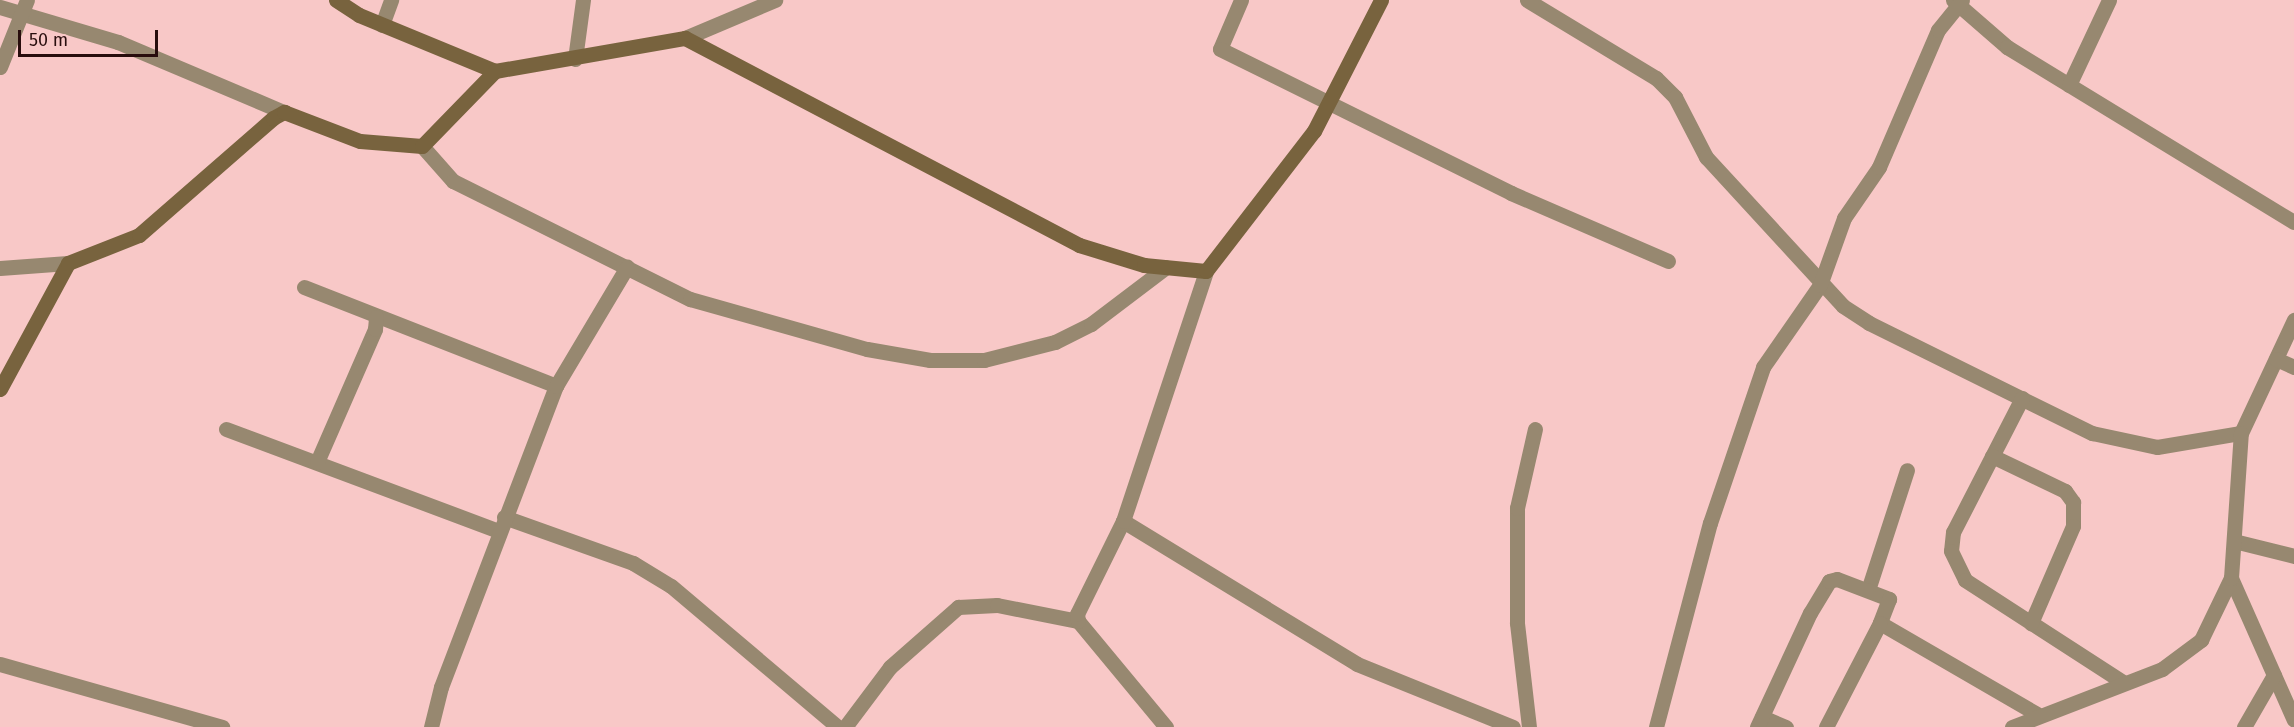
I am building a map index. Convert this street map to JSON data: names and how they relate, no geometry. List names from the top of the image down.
{
  "scale_bar": "50 m"
}
